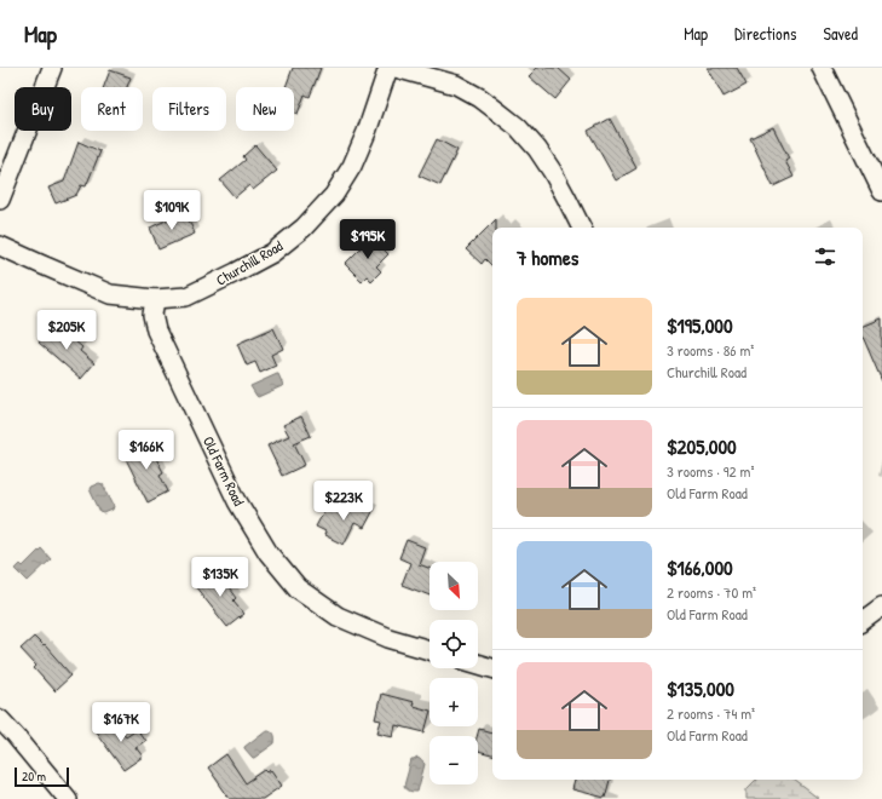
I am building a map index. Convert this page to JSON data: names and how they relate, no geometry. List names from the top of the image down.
{
  "streets": {
    "street": ["Churchill Road", "Old Farm Road"]
  },
  "crossings": [
    ["Churchill Road", "Old Farm Road"]
  ],
  "scale_bar": "20 m",
  "north": "bottom right",
  "page": {
    "header": "Map",
    "nav": ["Map", "Directions", "Saved"],
    "chip": [
      "Buy",
      "Rent",
      "Filters",
      "New"
    ],
    "price": [
      "$109K",
      "$195K",
      "$205K",
      "$166K",
      "$223K",
      "$135K",
      "$167K"
    ],
    "heading": "7 homes",
    "list": [
      {
        "name": "$195,000",
        "note": "3 rooms · 86 m² · Churchill Road"
      },
      {
        "name": "$205,000",
        "note": "3 rooms · 92 m² · Old Farm Road"
      },
      {
        "name": "$166,000",
        "note": "2 rooms · 70 m² · Old Farm Road"
      },
      {
        "name": "$135,000",
        "note": "2 rooms · 74 m² · Old Farm Road"
      }
    ],
    "map_buttons": ["+", "−"],
    "scale": "20 m"
  }
}
